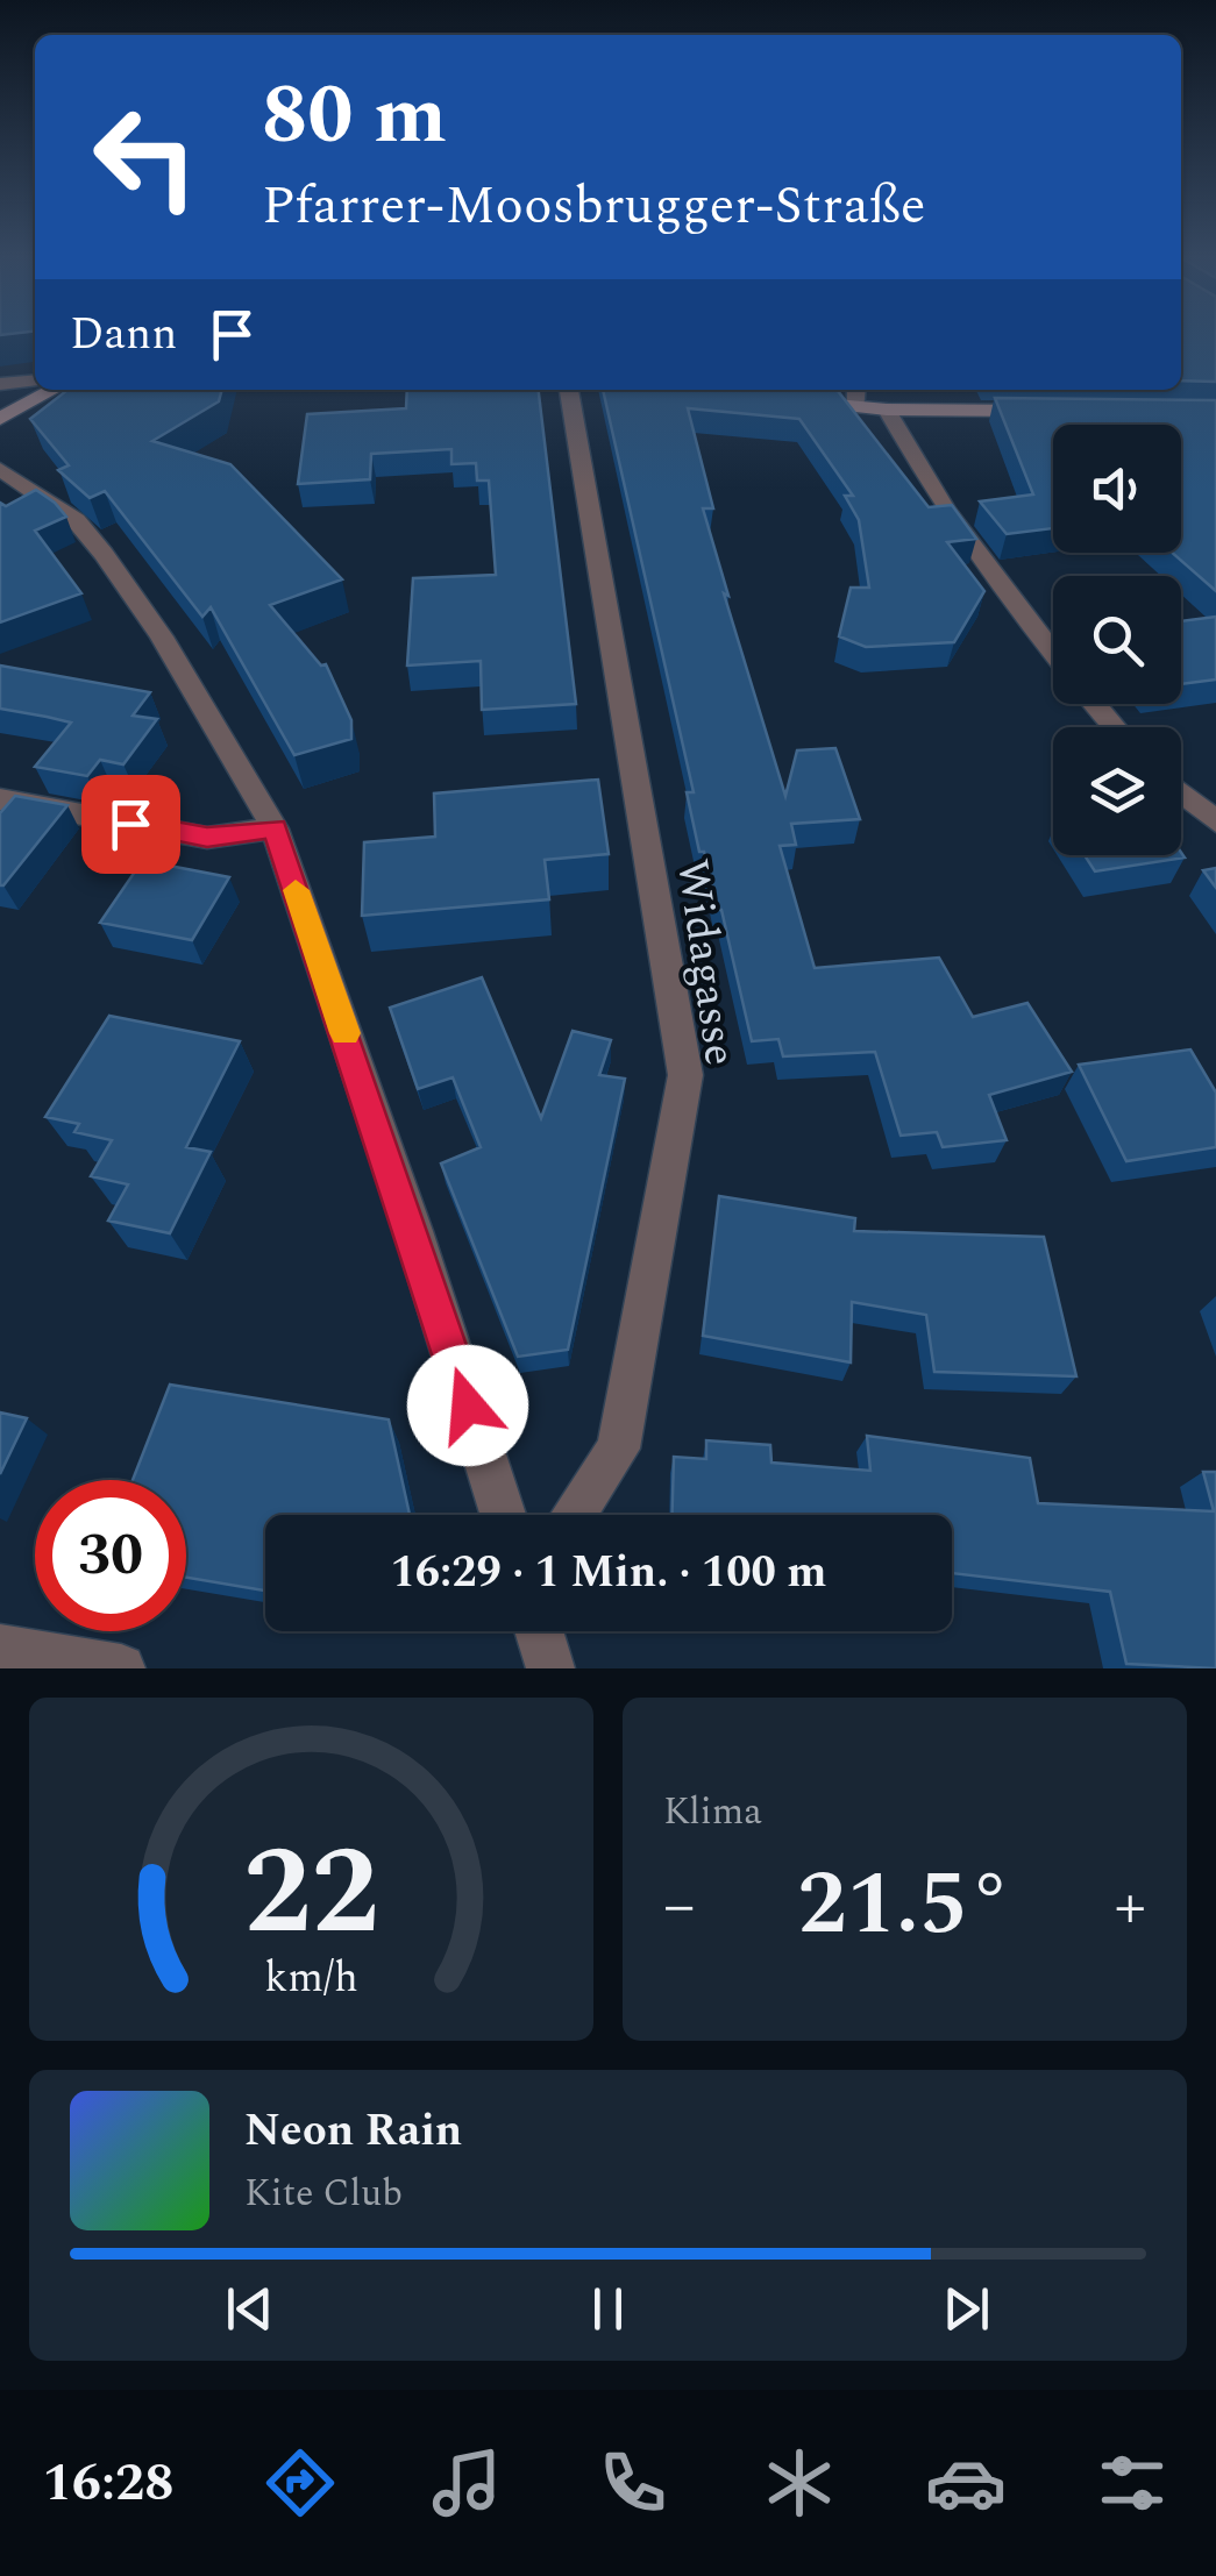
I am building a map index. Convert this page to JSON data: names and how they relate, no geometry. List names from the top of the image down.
{
  "streets": {
    "street": ["Widagasse"]
  },
  "page": {
    "turn": ["80 m", "Pfarrer-Moosbrugger-Straße"],
    "then": "Dann",
    "limit": "30",
    "trip": "16:29 · 1 Min. · 100 m",
    "tile": "Klima",
    "heat": ["−", "21.5°", "+"],
    "song": ["Neon Rain", "Kite Club"],
    "tabs": "16:28",
    "gauge": ["22", "km/h"]
  }
}
